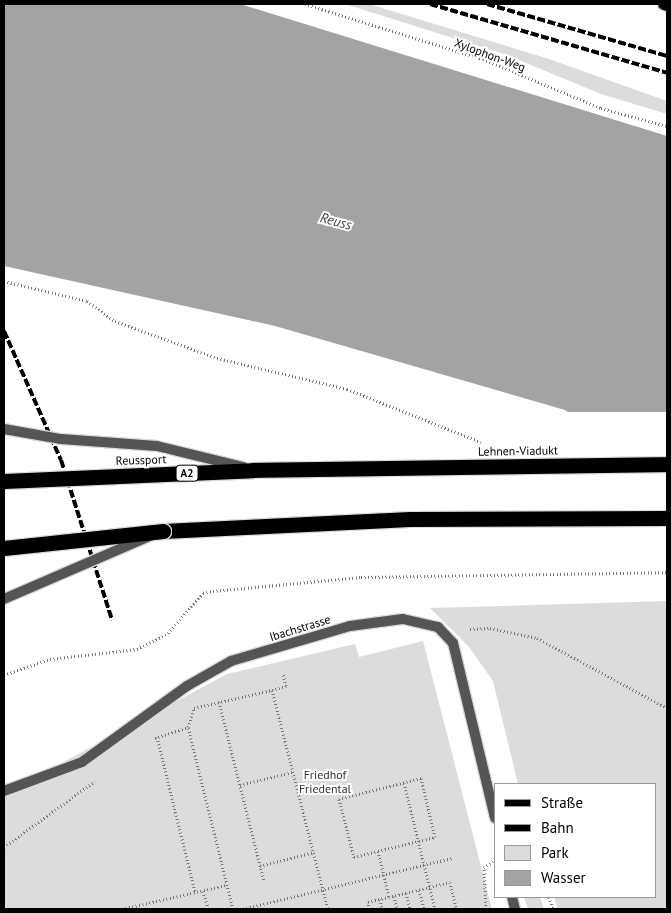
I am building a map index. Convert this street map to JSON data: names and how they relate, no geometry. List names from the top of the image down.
{
  "streets": {
    "highway": ["Lehnen-Viadukt", "Reussport", "A2"],
    "street": ["Ibachstrasse"],
    "path": ["Xylophon-Weg"]
  },
  "crossings": [
    ["Lehnen-Viadukt", "Reussport"]
  ],
  "water": ["Reuss"],
  "parks": ["Friedhof Friedental"],
  "legend": [
    "Straße",
    "Bahn",
    "Park",
    "Wasser"
  ]
}
